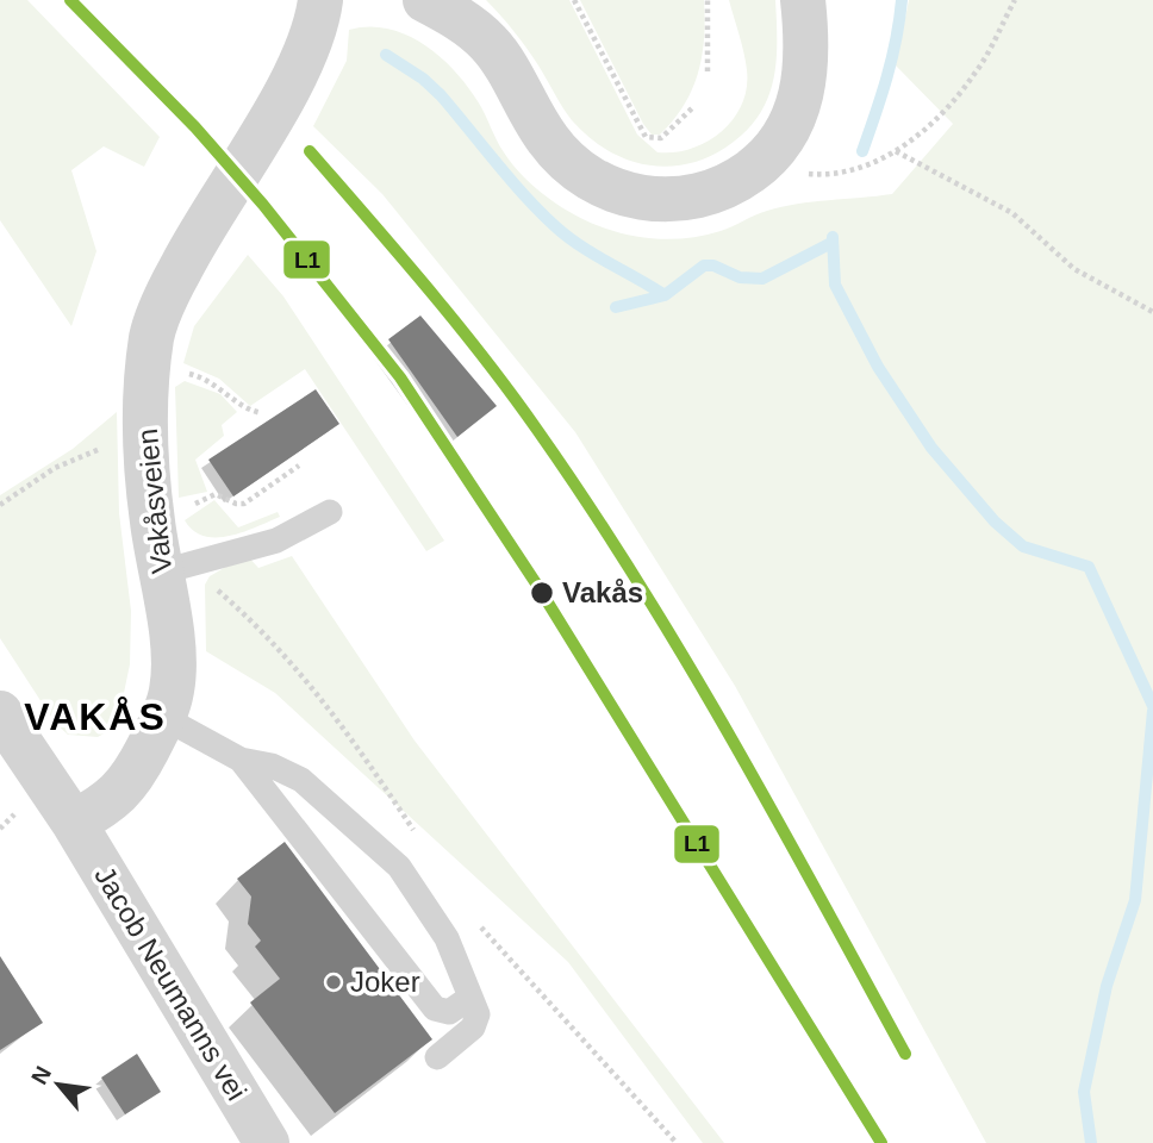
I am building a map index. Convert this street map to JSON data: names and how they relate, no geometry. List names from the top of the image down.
{
  "streets": {
    "street": ["Vakåsveien", "Jacob Neumanns vei"]
  },
  "crossings": [
    ["Vakåsveien", "Jacob Neumanns vei"]
  ],
  "districts": ["VAKÅS"],
  "places": ["Vakås", "Joker"],
  "lines": ["transit line L1"],
  "north": "top left"
}
